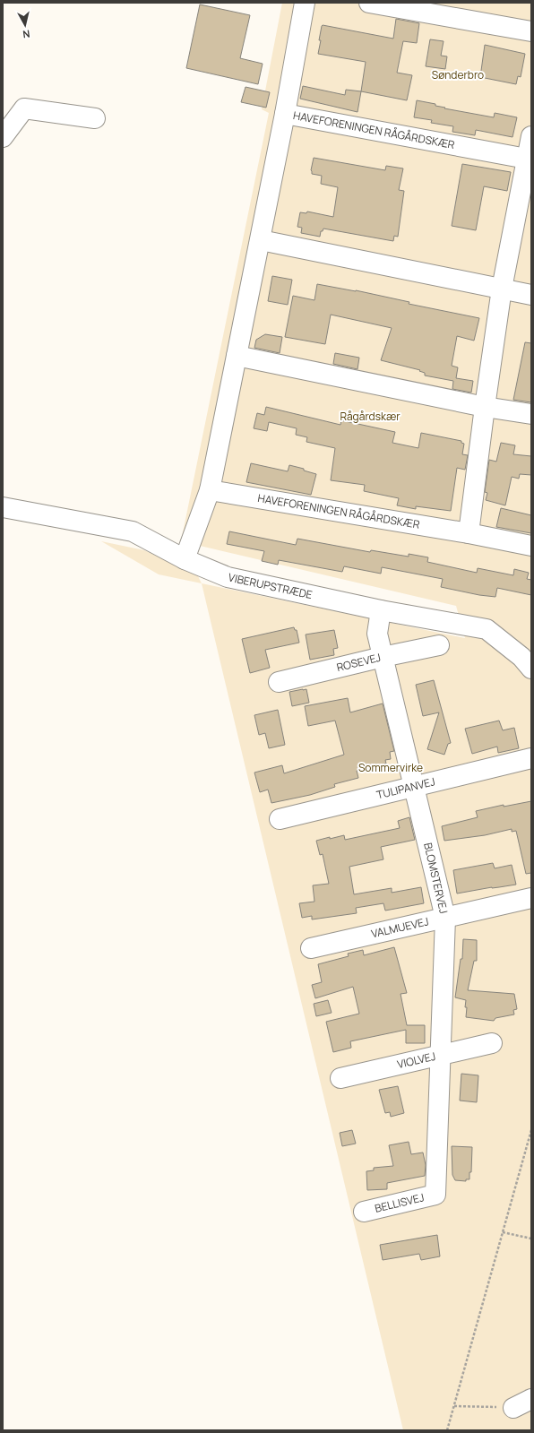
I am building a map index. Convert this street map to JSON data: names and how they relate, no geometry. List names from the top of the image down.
{
  "streets": {
    "street": [
      "HAVEFORENINGEN RÅGÅRDSKÆR",
      "VIBERUPSTRÆDE",
      "ROSEVEJ",
      "TULIPANVEJ",
      "BLOMSTERVEJ",
      "VALMUEVEJ",
      "VIOLVEJ",
      "BELLISVEJ"
    ]
  },
  "crossings": [
    ["HAVEFORENINGEN RÅGÅRDSKÆR", "VIBERUPSTRÆDE"],
    ["VIBERUPSTRÆDE", "BLOMSTERVEJ"],
    ["ROSEVEJ", "BLOMSTERVEJ"],
    ["TULIPANVEJ", "BLOMSTERVEJ"],
    ["BLOMSTERVEJ", "VALMUEVEJ"],
    ["BLOMSTERVEJ", "VIOLVEJ"],
    ["BLOMSTERVEJ", "BELLISVEJ"]
  ],
  "parks": ["Sønderbro", "Rågårdskær", "Sommervirke"],
  "north": "bottom"
}
